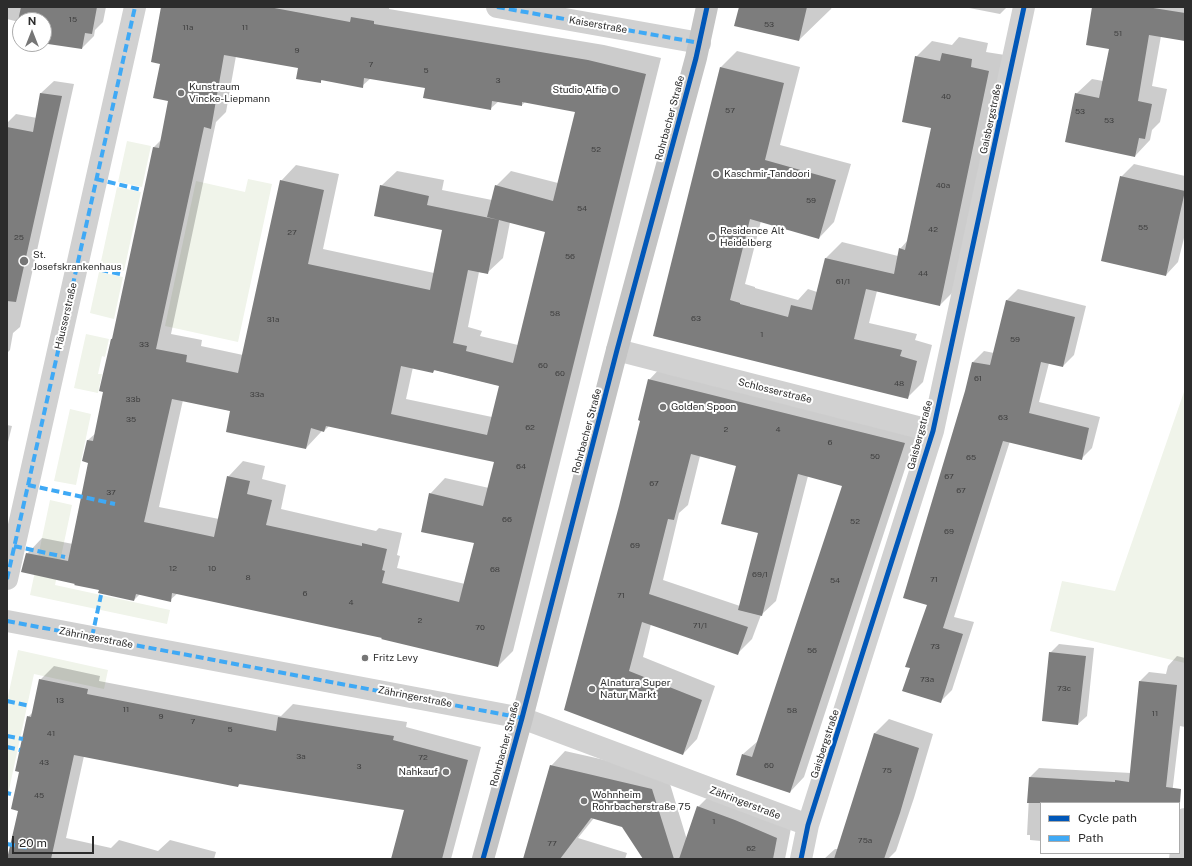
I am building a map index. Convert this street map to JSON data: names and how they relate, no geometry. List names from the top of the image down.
{
  "streets": {
    "main road": ["Rohrbacher Straße"],
    "street": [
      "Kaiserstraße",
      "Gaisbergstraße",
      "Häusserstraße",
      "Schlosserstraße",
      "Zähringerstraße"
    ]
  },
  "crossings": [
    ["Kaiserstraße", "Rohrbacher Straße"],
    ["Rohrbacher Straße", "Schlosserstraße"],
    ["Rohrbacher Straße", "Zähringerstraße"],
    ["Gaisbergstraße", "Schlosserstraße"],
    ["Gaisbergstraße", "Zähringerstraße"]
  ],
  "places": [
    "Studio Alfie",
    "Kunstraum Vincke-Liepmann",
    "Kaschmir-Tandoori",
    "Residence Alt Heidelberg",
    "St. Josefskrankenhaus",
    "Golden Spoon",
    "Fritz Levy",
    "Alnatura Super Natur Markt",
    "Nahkauf",
    "Wohnheim Rohrbacherstraße 75"
  ],
  "house_numbers": [
    "15",
    "53",
    "11a",
    "11",
    "51",
    "9",
    "7",
    "5",
    "3",
    "40",
    "57",
    "53",
    "53",
    "52",
    "40a",
    "59",
    "54",
    "55",
    "42",
    "27",
    "25",
    "56",
    "44",
    "61/1",
    "58",
    "63",
    "31a",
    "1",
    "59",
    "33",
    "60",
    "60",
    "61",
    "48",
    "33a",
    "33b",
    "63",
    "35",
    "62",
    "2",
    "4",
    "6",
    "50",
    "65",
    "64",
    "67",
    "67",
    "67",
    "37",
    "66",
    "52",
    "69",
    "69",
    "12",
    "10",
    "68",
    "69/1",
    "8",
    "71",
    "54",
    "6",
    "71",
    "4",
    "2",
    "71/1",
    "70",
    "73",
    "56",
    "73a",
    "73c",
    "13",
    "11",
    "58",
    "11",
    "9",
    "7",
    "5",
    "41",
    "3a",
    "72",
    "43",
    "60",
    "3",
    "75",
    "45",
    "1",
    "75a",
    "77",
    "62"
  ],
  "legend": ["Cycle path", "Path"],
  "scale_bar": "20 m",
  "north": "top"
}
